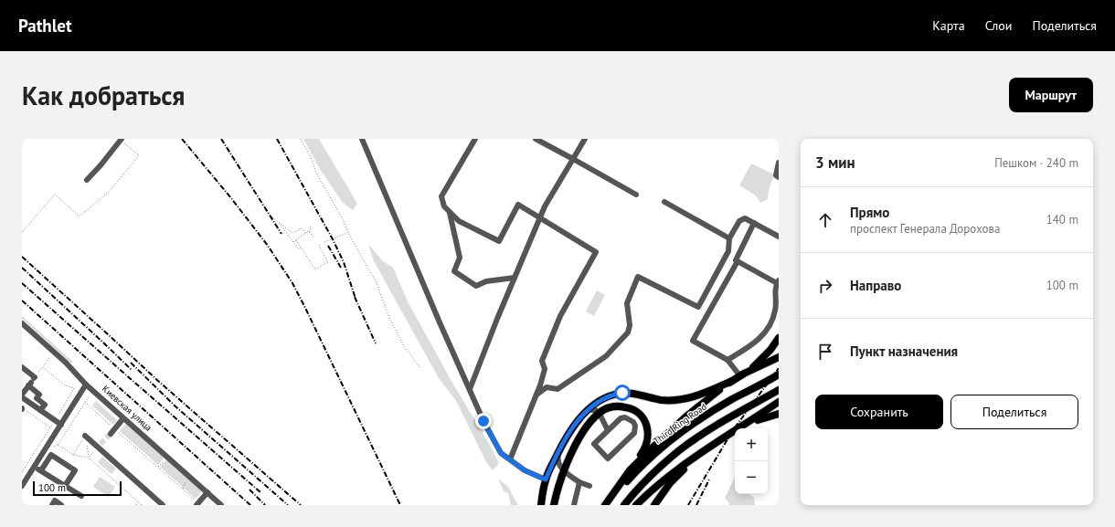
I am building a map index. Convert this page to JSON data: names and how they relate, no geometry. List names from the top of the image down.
{
  "streets": {
    "main road": ["Third Ring Road"],
    "street": ["Киевская улица"]
  },
  "scale_bar": "100 m",
  "page": {
    "header": "Pathlet",
    "nav": ["Карта", "Слои", "Поделиться"],
    "buttons": [
      "Маршрут",
      ["Сохранить", "Поделиться"]
    ],
    "title": "Как добраться",
    "heading": ["3 мин", "Пешком · 240 m"],
    "list": [
      ["Прямо", "проспект Генерала Дорохова", "140 m"],
      ["Направо", "100 m"],
      "Пункт назначения"
    ],
    "map_buttons": ["+", "−"],
    "scale": "100 m"
  }
}
